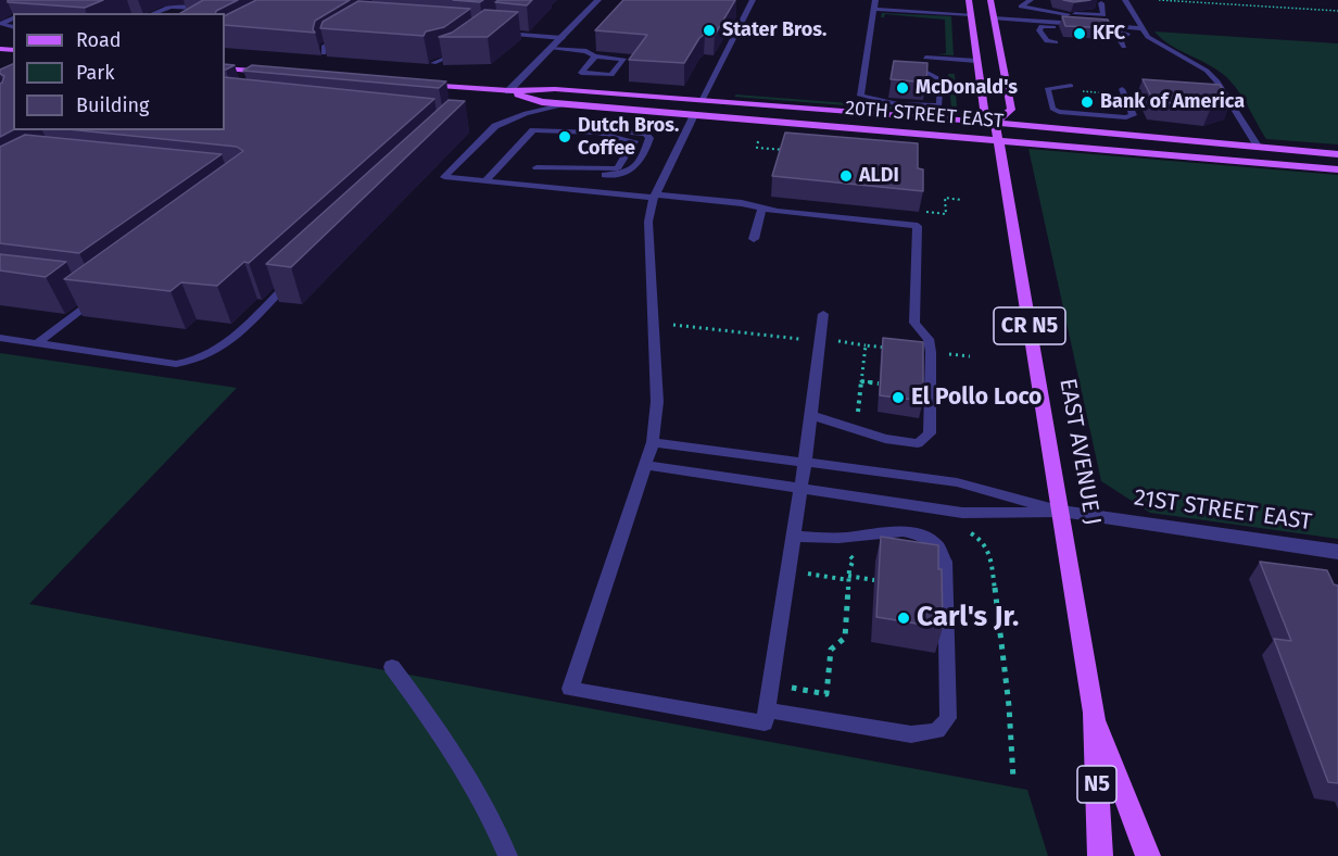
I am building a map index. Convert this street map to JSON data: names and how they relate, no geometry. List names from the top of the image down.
{
  "streets": {
    "main road": [
      "20TH STREET EAST",
      "CR N5",
      "EAST AVENUE J",
      "N5"
    ],
    "street": ["21ST STREET EAST"]
  },
  "crossings": [
    ["20TH STREET EAST", "EAST AVENUE J"],
    ["EAST AVENUE J", "21ST STREET EAST"]
  ],
  "places": [
    "Stater Bros.",
    "KFC",
    "McDonald's",
    "Bank of America",
    "Dutch Bros. Coffee",
    "ALDI",
    "El Pollo Loco",
    "Carl's Jr."
  ],
  "legend": ["Road", "Park", "Building"]
}
